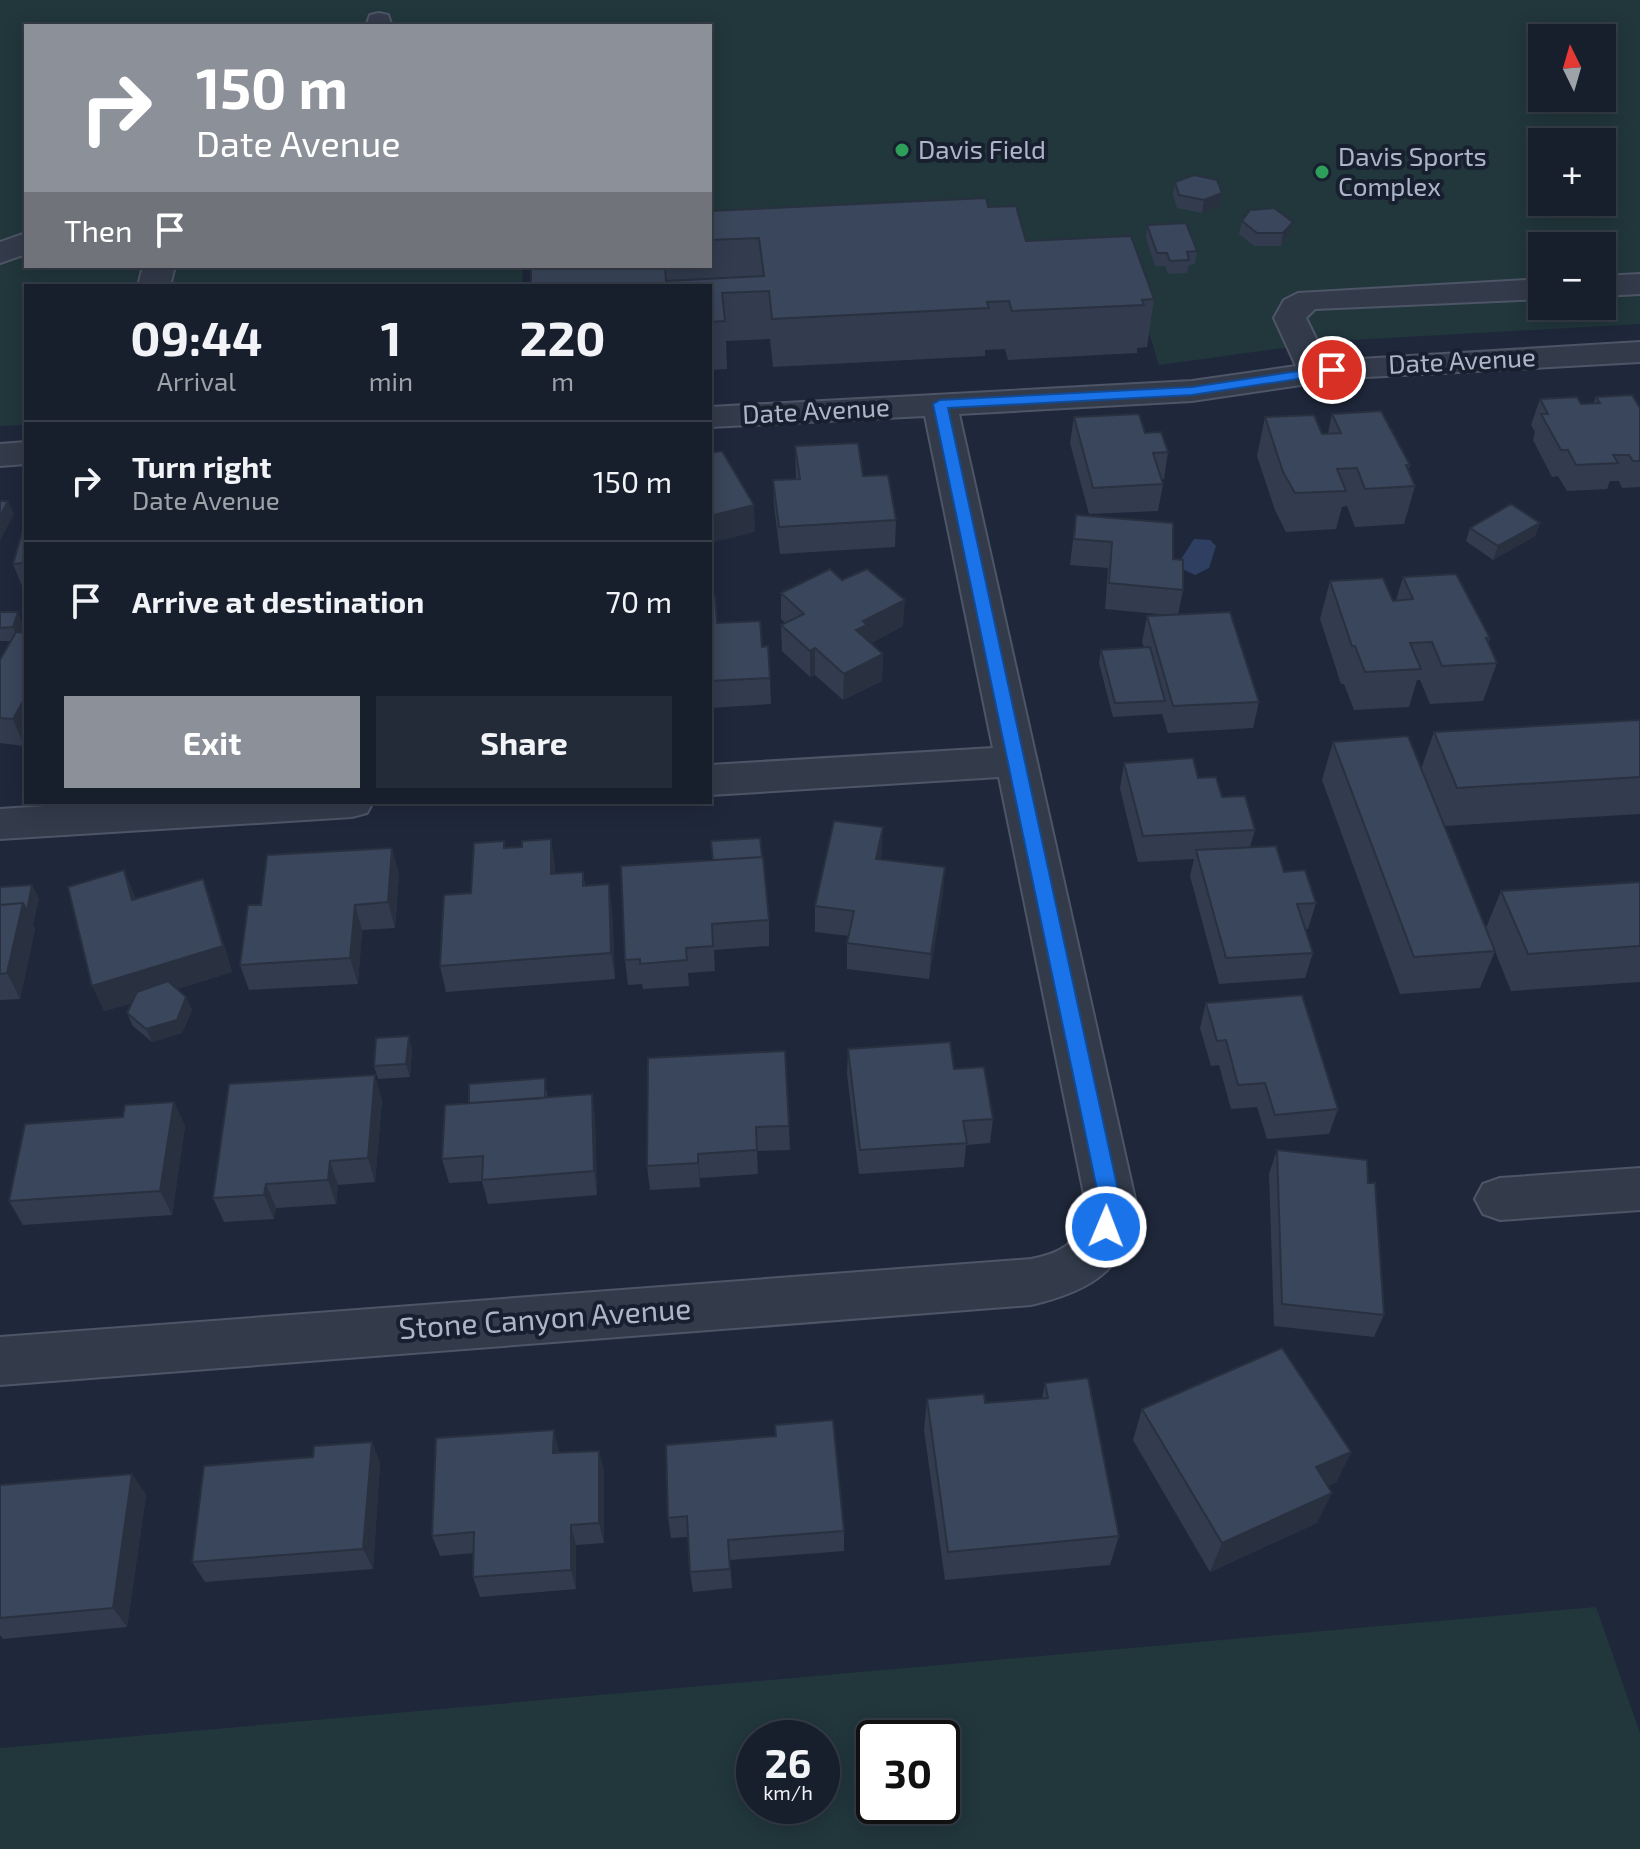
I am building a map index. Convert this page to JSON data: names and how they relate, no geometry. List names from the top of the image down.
{
  "streets": {
    "street": ["Date Avenue", "Stone Canyon Avenue"]
  },
  "places": ["Davis Field", "Davis Sports Complex"],
  "north": "top",
  "page": {
    "map_buttons": ["+", "−"],
    "turn": ["150 m", "Date Avenue"],
    "then": "Then",
    "eta": [
      "09:44",
      "Arrival",
      "1",
      "min",
      "220",
      "m"
    ],
    "list": [
      {
        "name": "Turn right",
        "note": "Date Avenue",
        "value": "150 m"
      },
      {
        "name": "Arrive at destination",
        "value": "70 m"
      }
    ],
    "buttons": ["Exit", "Share"],
    "speed": "26 km/h",
    "limit": "30"
  }
}
